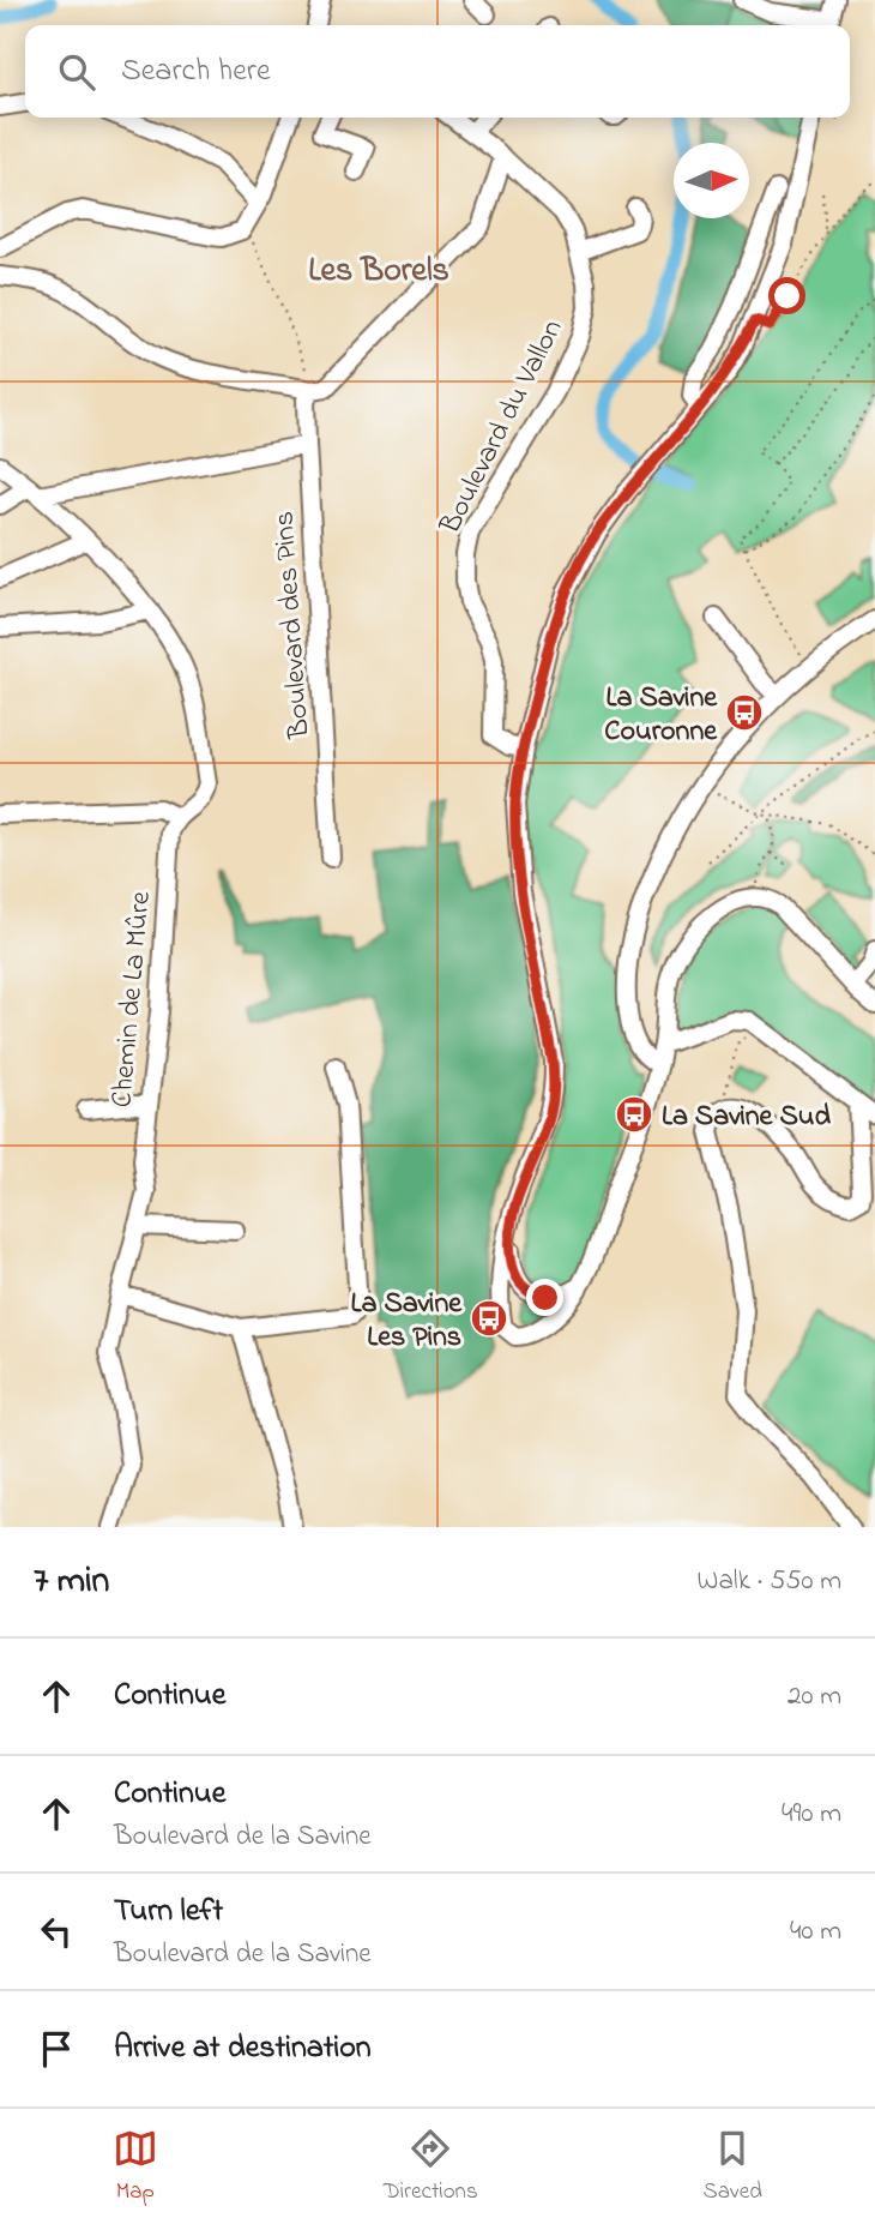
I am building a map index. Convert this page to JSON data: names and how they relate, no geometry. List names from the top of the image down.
{
  "streets": {
    "street": ["Boulevard du Vallon", "Boulevard des Pins", "Chemin de La Mûre"]
  },
  "districts": ["Les Borels"],
  "places": {
    "bus stop": ["La Savine Couronne", "La Savine Sud", "La Savine Les Pins"]
  },
  "north": "right",
  "page": {
    "search": "Search here",
    "heading": ["7 min", "Walk · 550 m"],
    "list": [
      ["Continue", "20 m"],
      ["Continue", "Boulevard de la Savine", "490 m"],
      ["Turn left", "Boulevard de la Savine", "40 m"],
      "Arrive at destination"
    ],
    "nav": ["Map", "Directions", "Saved"]
  }
}
